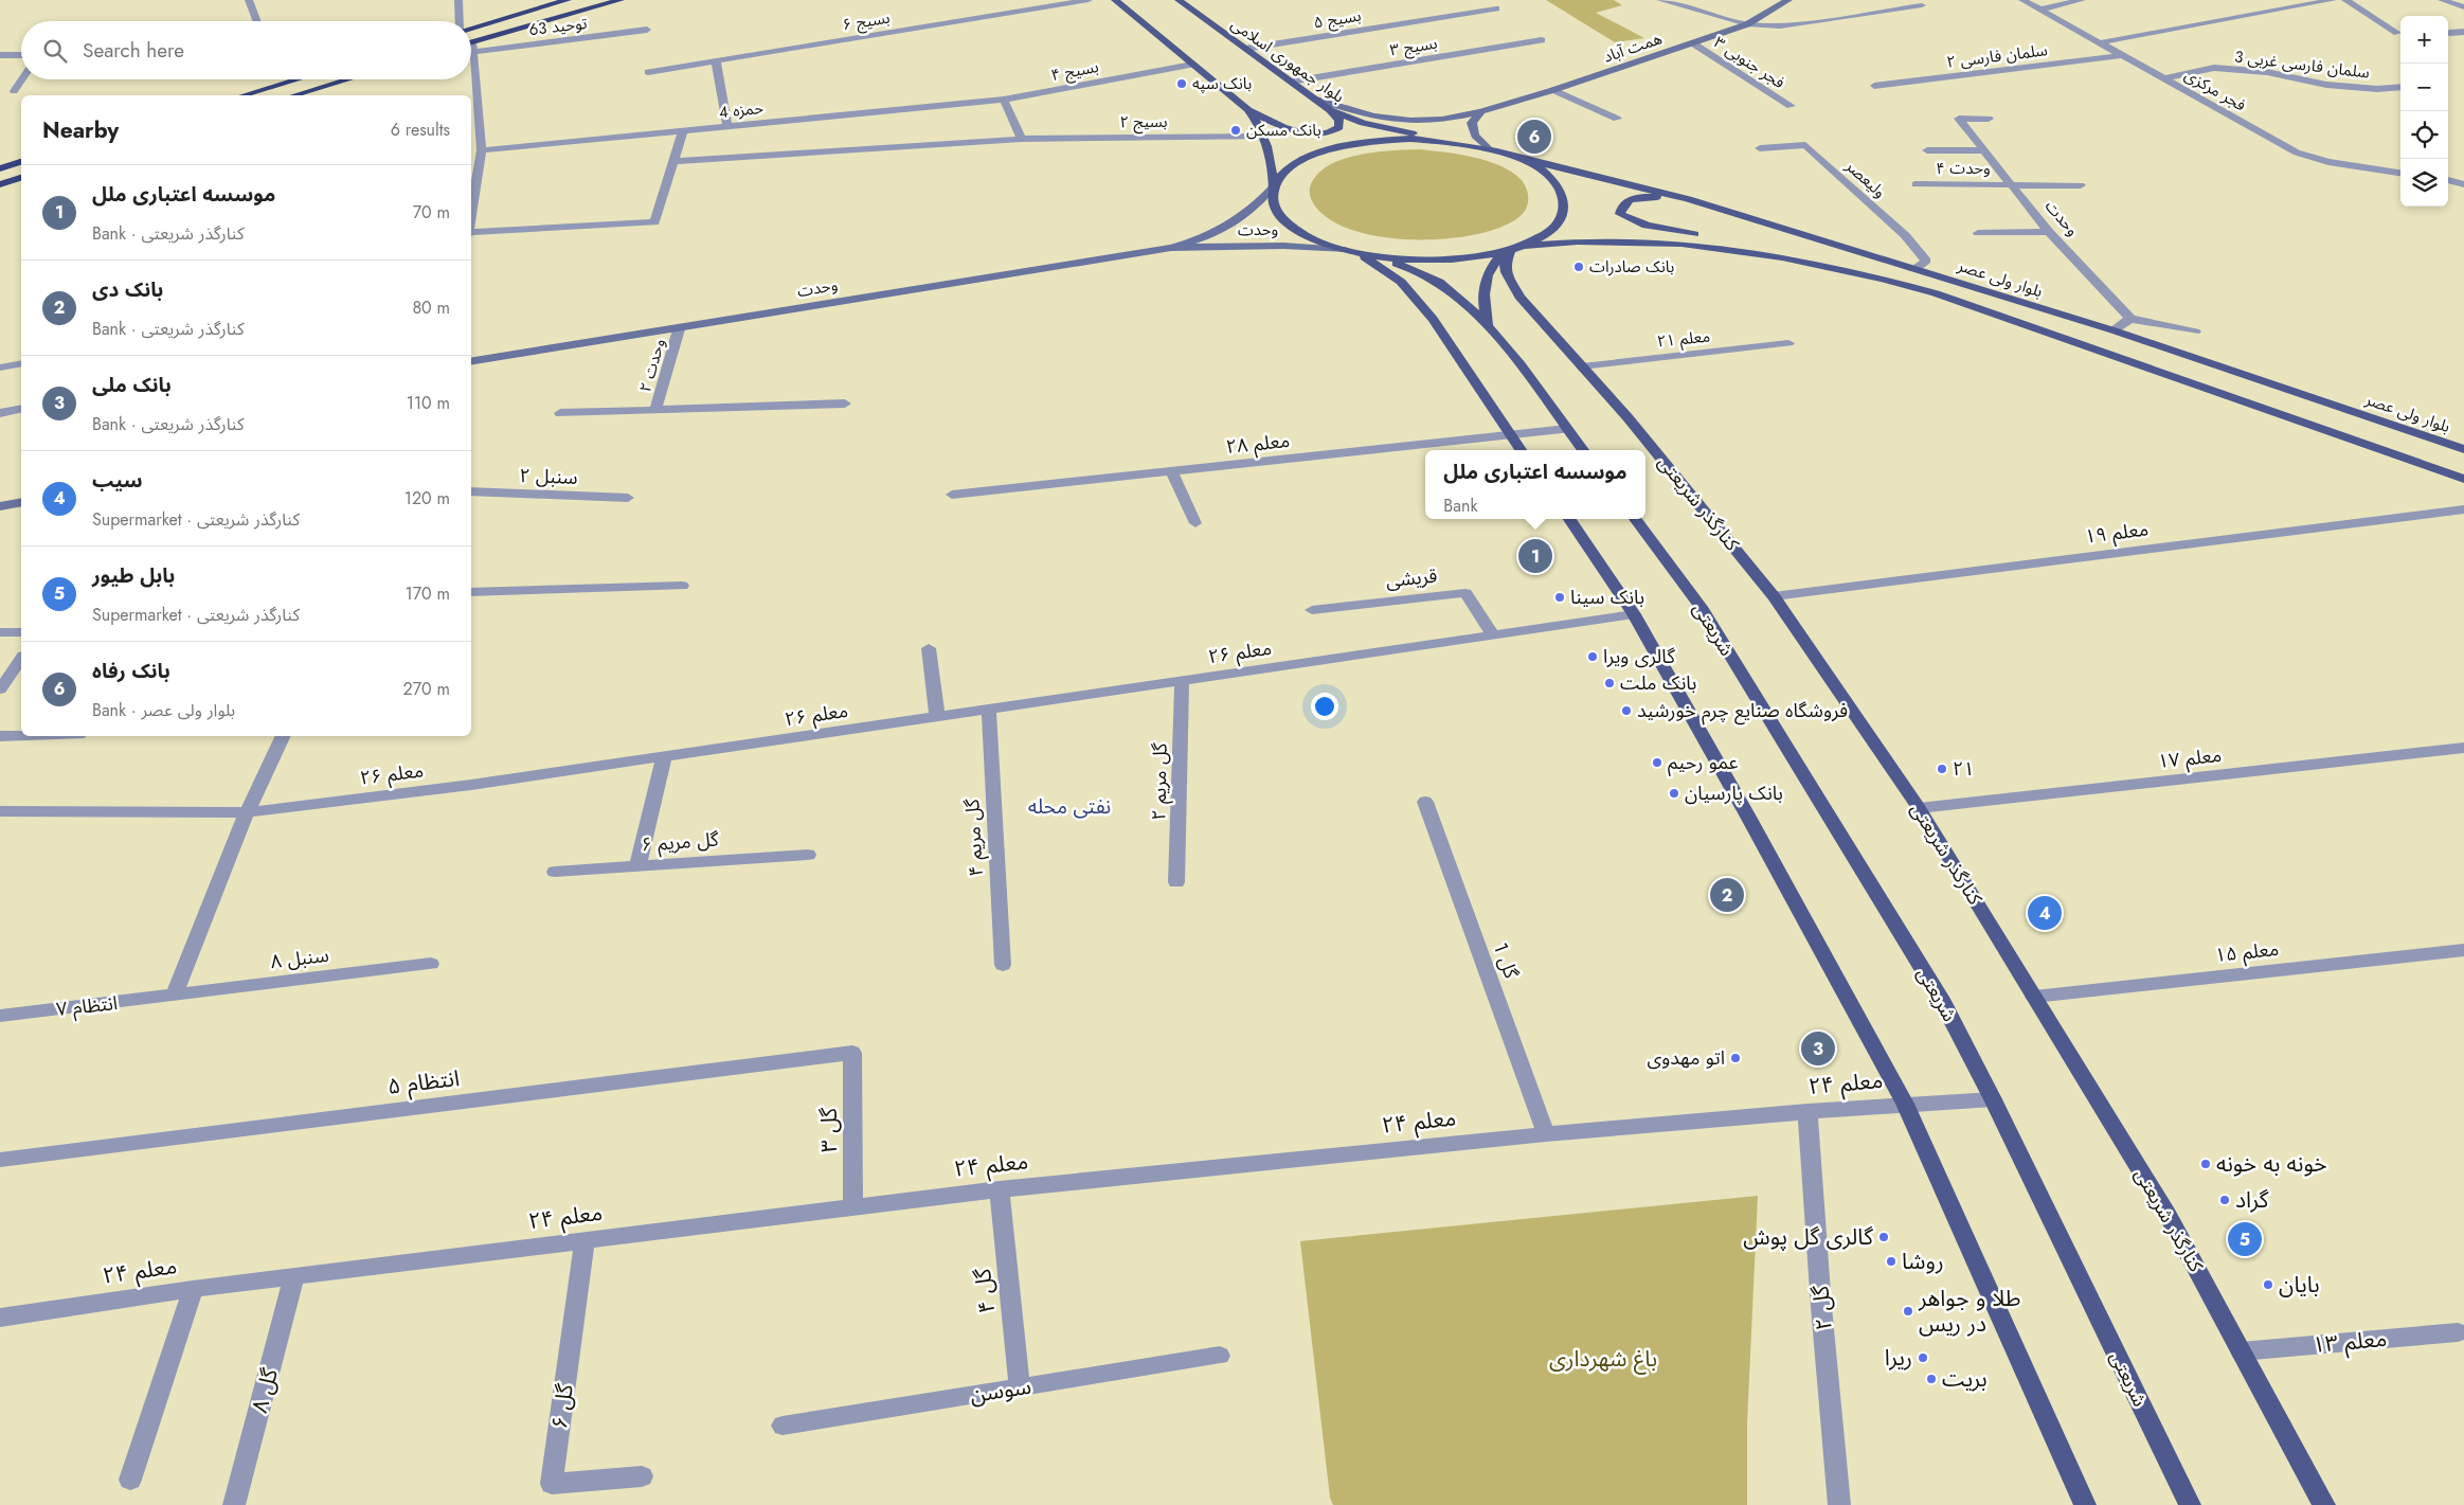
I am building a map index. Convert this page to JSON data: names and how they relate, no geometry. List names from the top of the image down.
{
  "streets": {
    "main road": [
      "همت آباد",
      "بلوار جمهوری اسلامی",
      "وحدت",
      "بلوار ولی عصر",
      "کنارگذر شریعتی",
      "شریعتی"
    ],
    "street": [
      "بسیج ۵",
      "بسیج ۶",
      "توحید 63",
      "بسیج ۳",
      "سلمان فارسی ۲",
      "فجر جنوبی ۳",
      "سلمان فارسی غربی 3",
      "بسیج ۴",
      "فجر مرکزی",
      "حمزه 4",
      "بسیج ۲",
      "وحدت ۴",
      "ولیعصر",
      "معلم ۲۱",
      "وحدت ۲",
      "معلم ۲۸",
      "سنبل ۲",
      "معلم ۱۹",
      "قریشی",
      "معلم ۲۶",
      "معلم ۱۷",
      "گل مریم ۲",
      "گل مریم ۴",
      "گل مریم ۶",
      "معلم ۱۵",
      "سنبل ۸",
      "گل 1",
      "انتظام ۷",
      "انتظام ۵",
      "معلم ۲۴",
      "گل ۳",
      "گل ۴",
      "گل ۲",
      "معلم ۱۳",
      "گل ۸",
      "سوسن",
      "گل ۶"
    ]
  },
  "crossings": [
    ["بسیج ۵", "بلوار جمهوری اسلامی"],
    ["بسیج ۳", "بلوار جمهوری اسلامی"],
    ["همت آباد", "بلوار جمهوری اسلامی"],
    ["همت آباد", "فجر جنوبی ۳"],
    ["سلمان فارسی ۲", "فجر مرکزی"],
    ["سلمان فارسی غربی 3", "فجر مرکزی"],
    ["بسیج ۴", "حمزه 4"],
    ["وحدت ۴", "وحدت"],
    ["ولیعصر", "بلوار ولی عصر"],
    ["وحدت", "وحدت ۲"],
    ["بلوار ولی عصر", "کنارگذر شریعتی"],
    ["معلم ۲۱", "کنارگذر شریعتی"],
    ["کنارگذر شریعتی", "معلم ۱۹"],
    ["کنارگذر شریعتی", "معلم ۱۷"],
    ["کنارگذر شریعتی", "معلم ۱۵"],
    ["کنارگذر شریعتی", "معلم ۱۳"],
    ["قریشی", "معلم ۲۶"],
    ["شریعتی", "معلم ۲۴"],
    ["معلم ۲۶", "گل مریم ۲"],
    ["معلم ۲۶", "گل مریم ۴"],
    ["سنبل ۸", "انتظام ۷"],
    ["گل 1", "معلم ۲۴"],
    ["انتظام ۵", "گل ۳"],
    ["معلم ۲۴", "گل ۳"],
    ["معلم ۲۴", "گل ۴"],
    ["معلم ۲۴", "گل ۲"],
    ["معلم ۲۴", "گل ۸"],
    ["معلم ۲۴", "گل ۶"],
    ["گل ۴", "سوسن"]
  ],
  "districts": ["نفتی محله"],
  "parks": ["باغ شهرداری"],
  "places": [
    "بانک سپه",
    "بانک مسکن",
    "بانک صادرات",
    "بانک سینا",
    "گالری ویرا",
    "بانک ملت",
    "فروشگاه صنایع چرم خورشید",
    "عمو رحیم",
    "۲۱",
    "بانک پارسیان",
    "اتو مهدوی",
    "خونه به خونه",
    "گراد",
    "گالری گل پوش",
    "روشا",
    "بایان",
    "طلا و جواهر در ریس",
    "ریرا",
    "بریت"
  ],
  "page": {
    "map_buttons": ["+", "−"],
    "search": "Search here",
    "heading": ["Nearby", "6 results"],
    "pins": [
      "6",
      "1",
      "2",
      "4",
      "3",
      "5"
    ],
    "list": [
      {
        "mark": "1",
        "name": "موسسه اعتباری ملل",
        "note": "Bank · کنارگذر شریعتی",
        "value": "70 m"
      },
      {
        "mark": "2",
        "name": "بانک دی",
        "note": "Bank · کنارگذر شریعتی",
        "value": "80 m"
      },
      {
        "mark": "3",
        "name": "بانک ملی",
        "note": "Bank · کنارگذر شریعتی",
        "value": "110 m"
      },
      {
        "mark": "4",
        "name": "سیب",
        "note": "Supermarket · کنارگذر شریعتی",
        "value": "120 m"
      },
      {
        "mark": "5",
        "name": "بابل طیور",
        "note": "Supermarket · کنارگذر شریعتی",
        "value": "170 m"
      },
      {
        "mark": "6",
        "name": "بانک رفاه",
        "note": "Bank · بلوار ولی عصر",
        "value": "270 m"
      }
    ],
    "popup": ["موسسه اعتباری ملل", "Bank"]
  }
}
